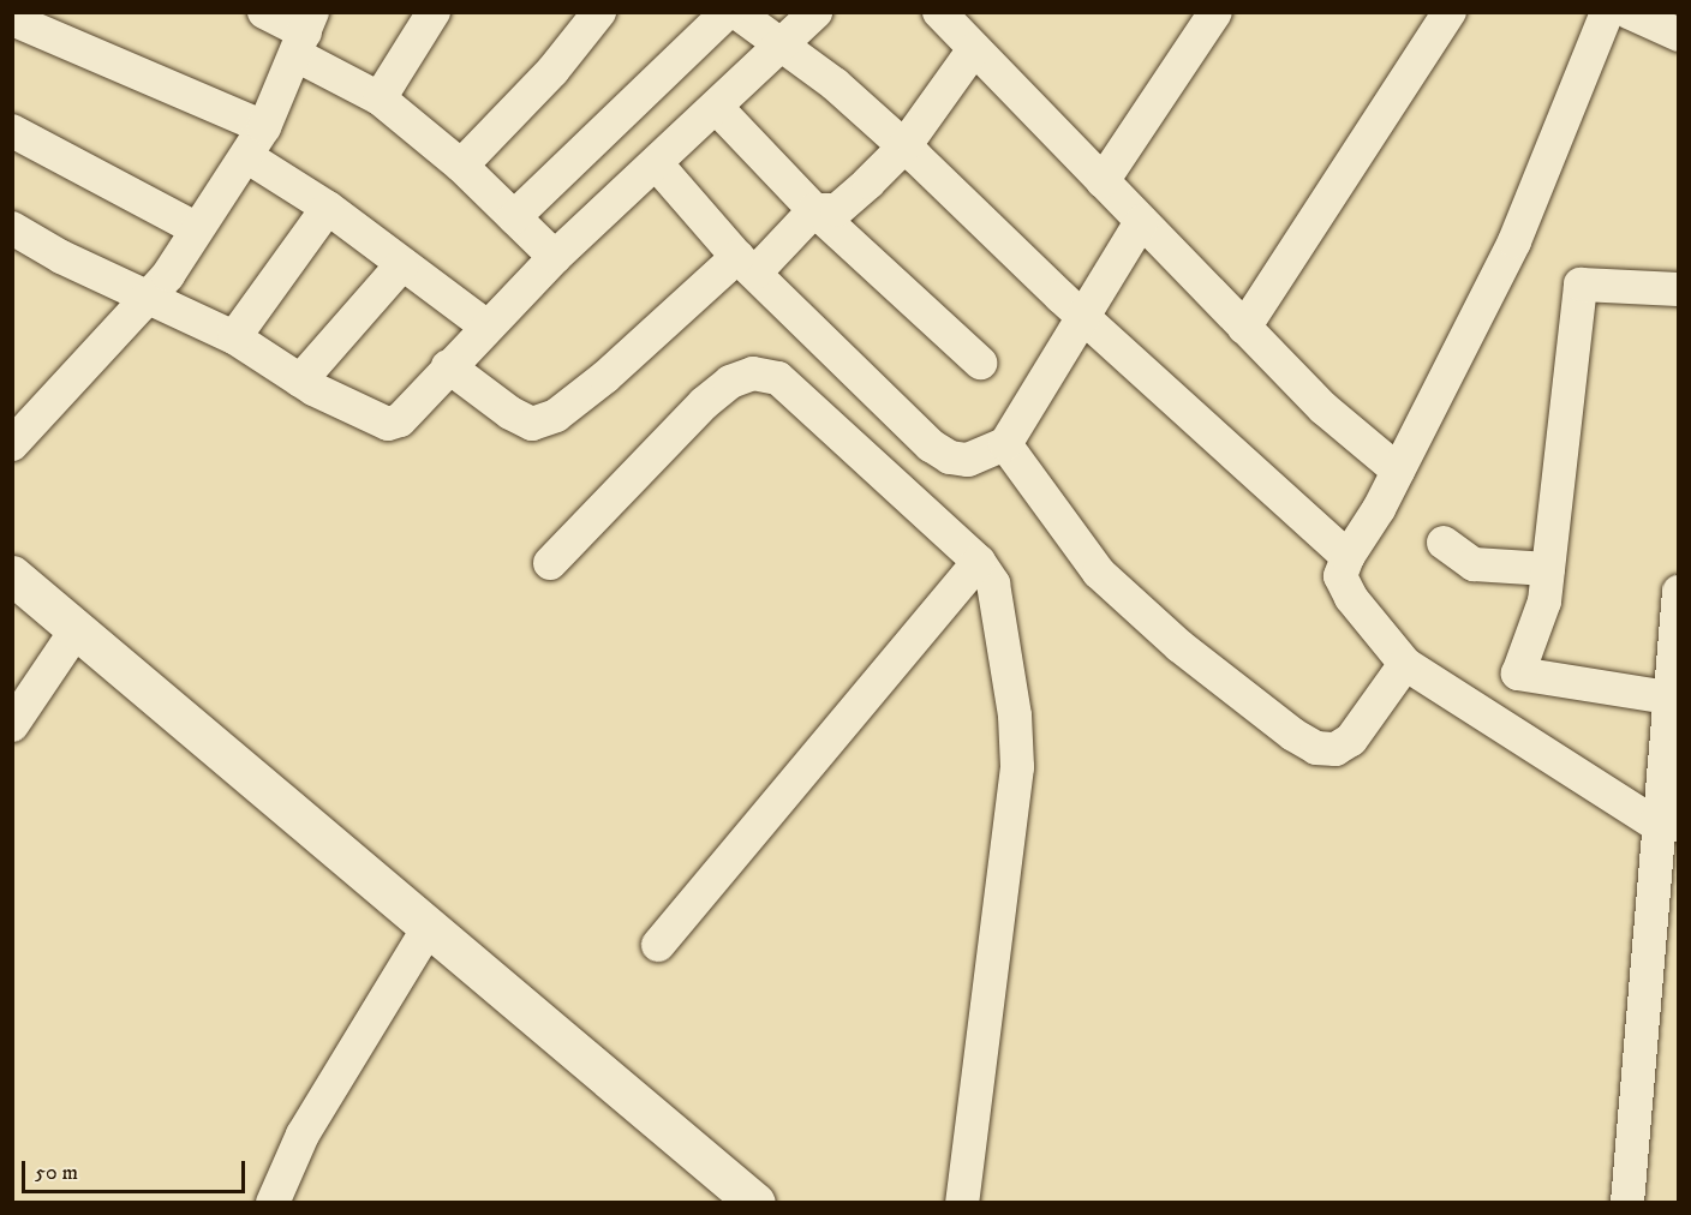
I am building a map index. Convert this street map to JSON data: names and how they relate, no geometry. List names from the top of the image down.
{
  "scale_bar": "50 m"
}
